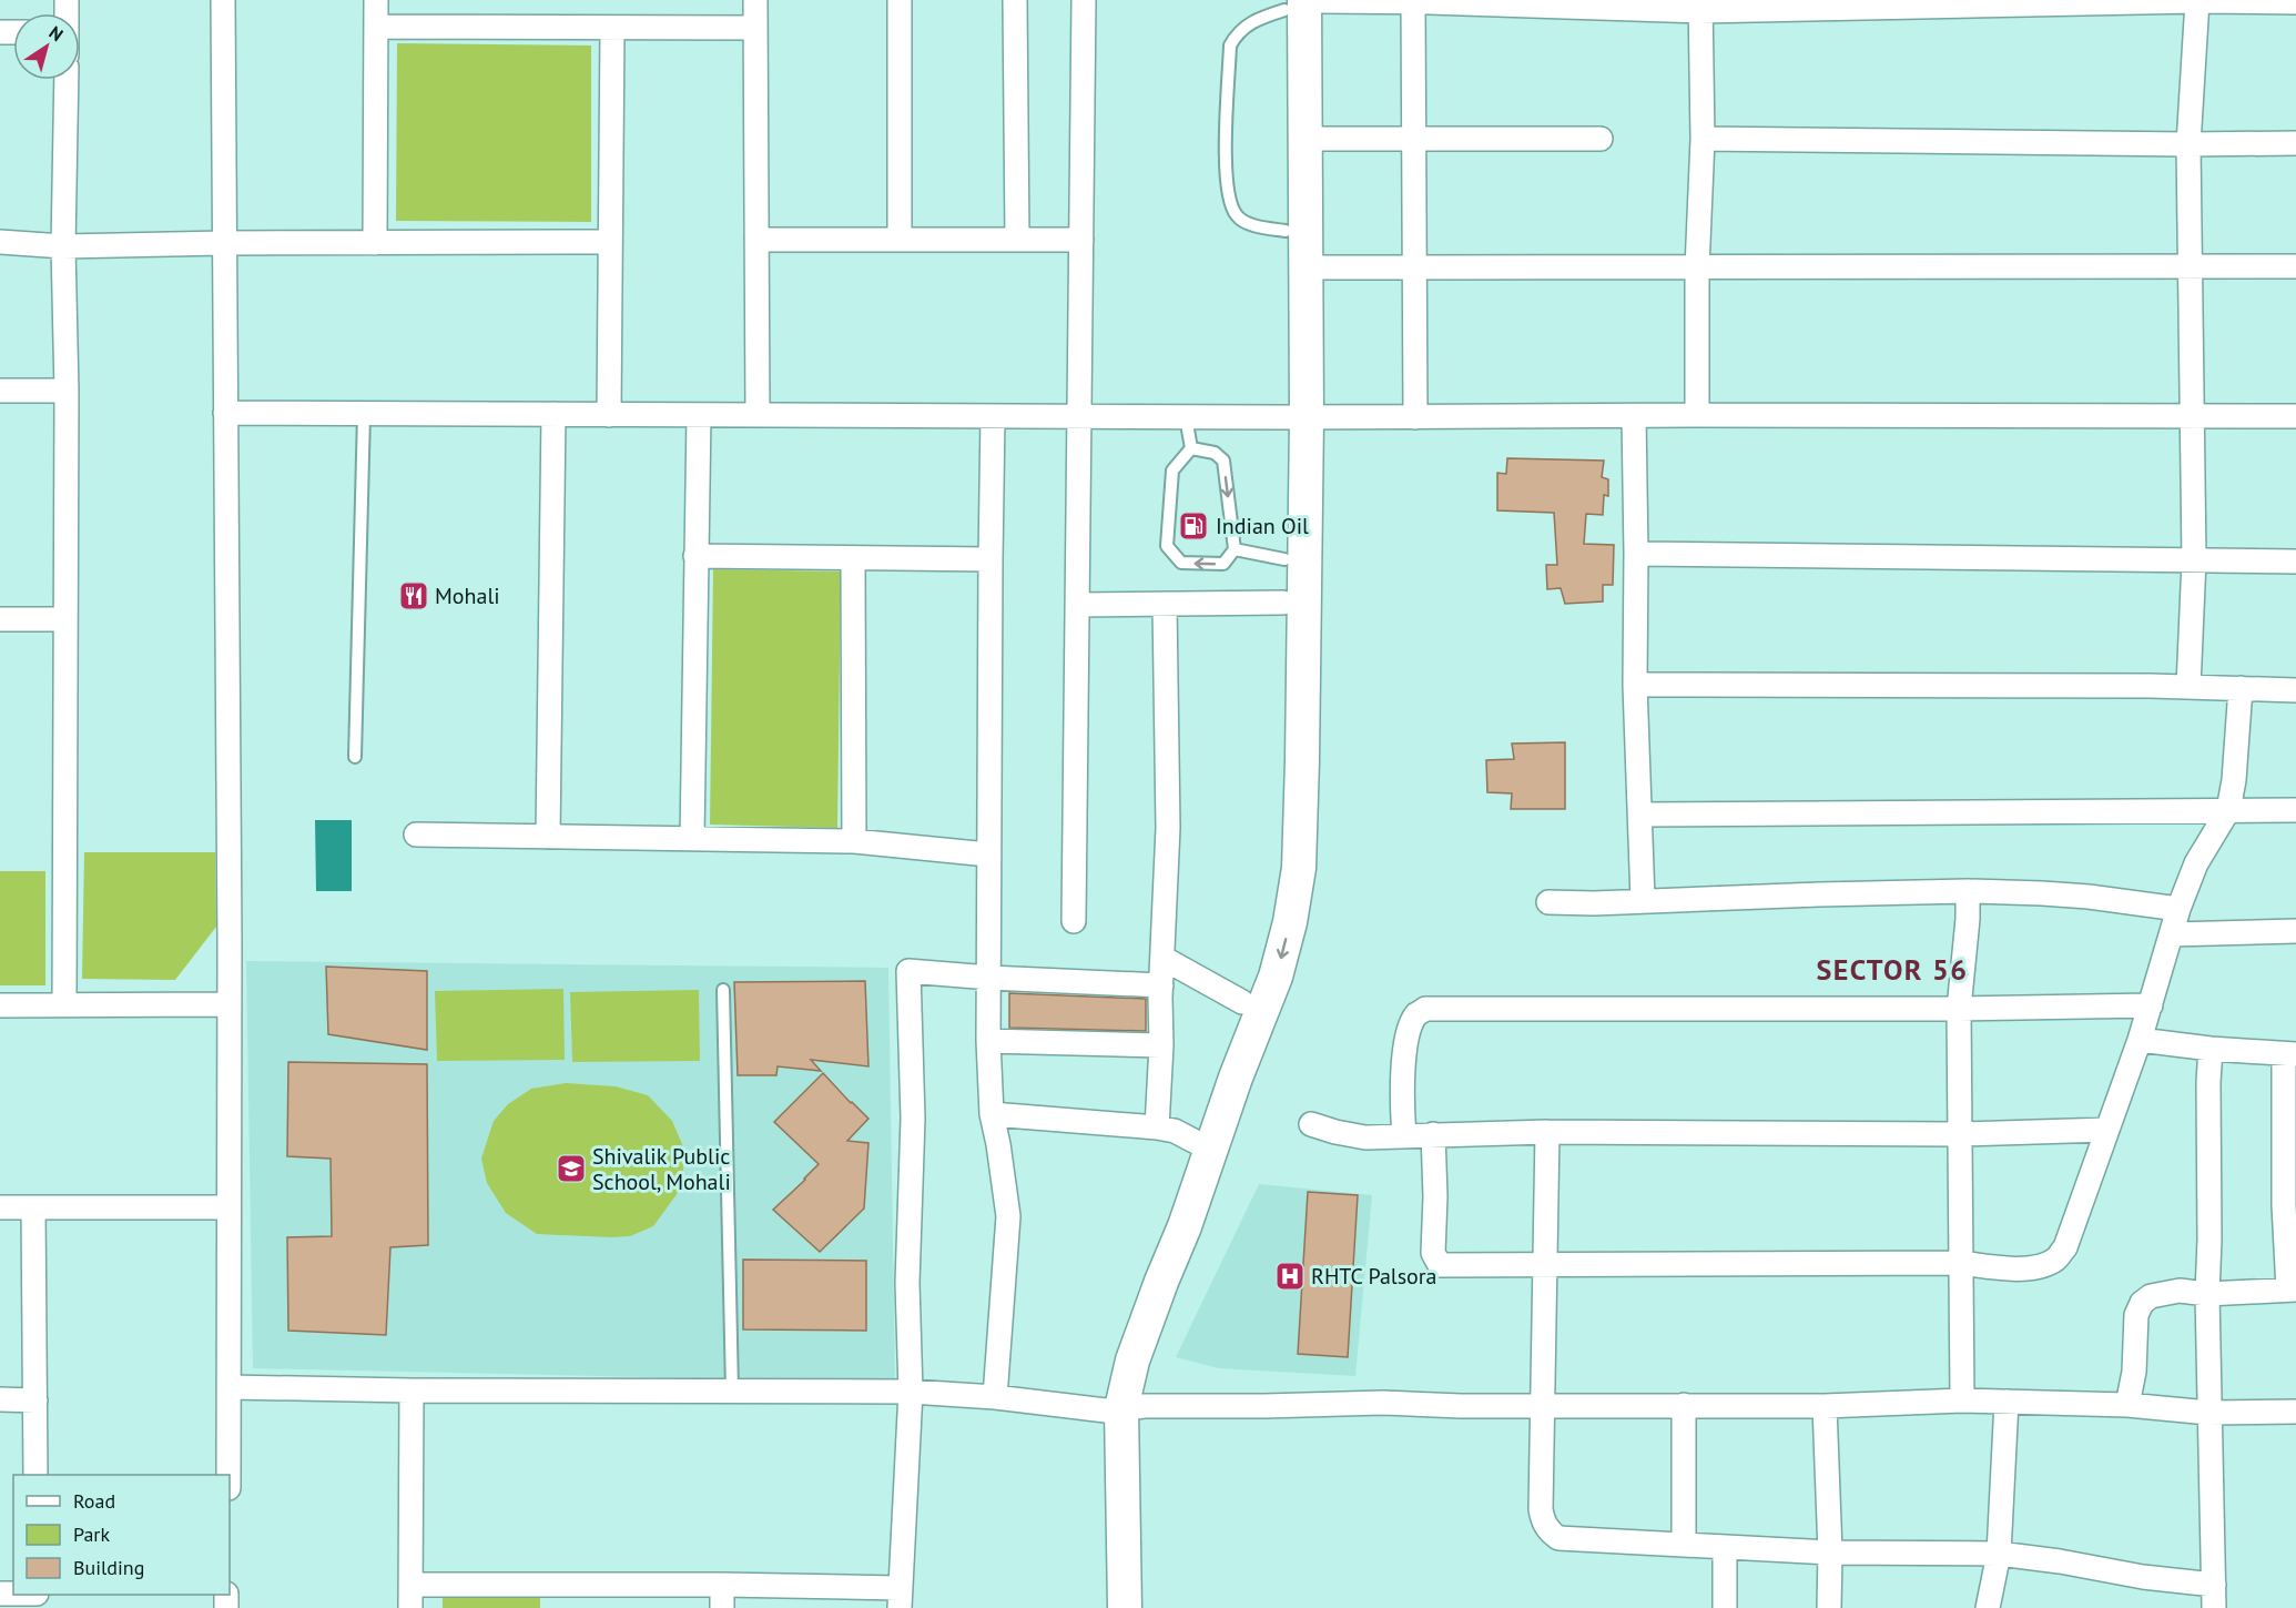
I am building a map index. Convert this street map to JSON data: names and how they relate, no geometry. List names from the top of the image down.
{
  "districts": ["SECTOR 56"],
  "places": {
    "fuel station": ["Indian Oil"],
    "restaurant": ["Mohali"],
    "school or university": ["Shivalik Public School, Mohali"],
    "hospital": ["RHTC Palsora"]
  },
  "legend": ["Road", "Park", "Building"],
  "north": "top right"
}
